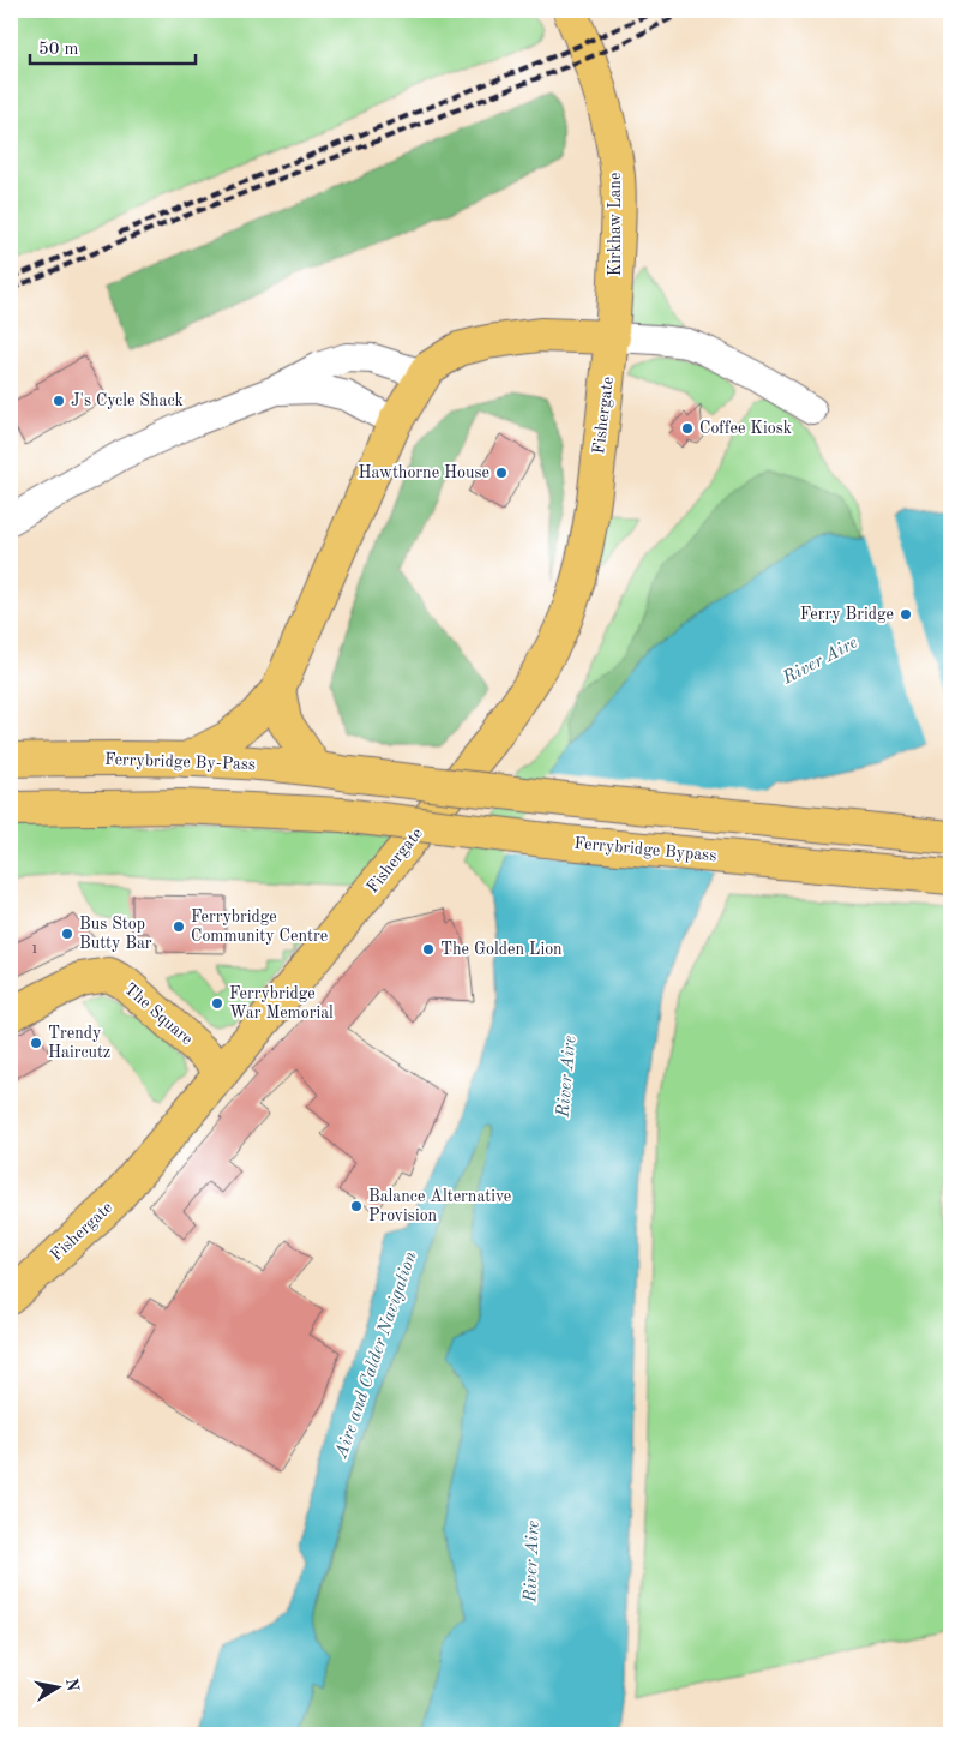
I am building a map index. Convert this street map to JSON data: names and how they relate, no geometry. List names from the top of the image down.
{
  "streets": {
    "main road": [
      "Kirkhaw Lane",
      "Fishergate",
      "Ferrybridge By-Pass",
      "Ferrybridge Bypass",
      "The Square"
    ]
  },
  "crossings": [
    ["Kirkhaw Lane", "Fishergate"],
    ["Fishergate", "The Square"]
  ],
  "water": ["River Aire", "Aire and Calder Navigation"],
  "places": [
    "J's Cycle Shack",
    "Coffee Kiosk",
    "Hawthorne House",
    "Ferry Bridge",
    "Ferrybridge Community Centre",
    "Bus Stop Butty Bar",
    "The Golden Lion",
    "Ferrybridge War Memorial",
    "Trendy Haircutz",
    "Balance Alternative Provision"
  ],
  "house_numbers": ["1"],
  "scale_bar": "50 m",
  "north": "right"
}
